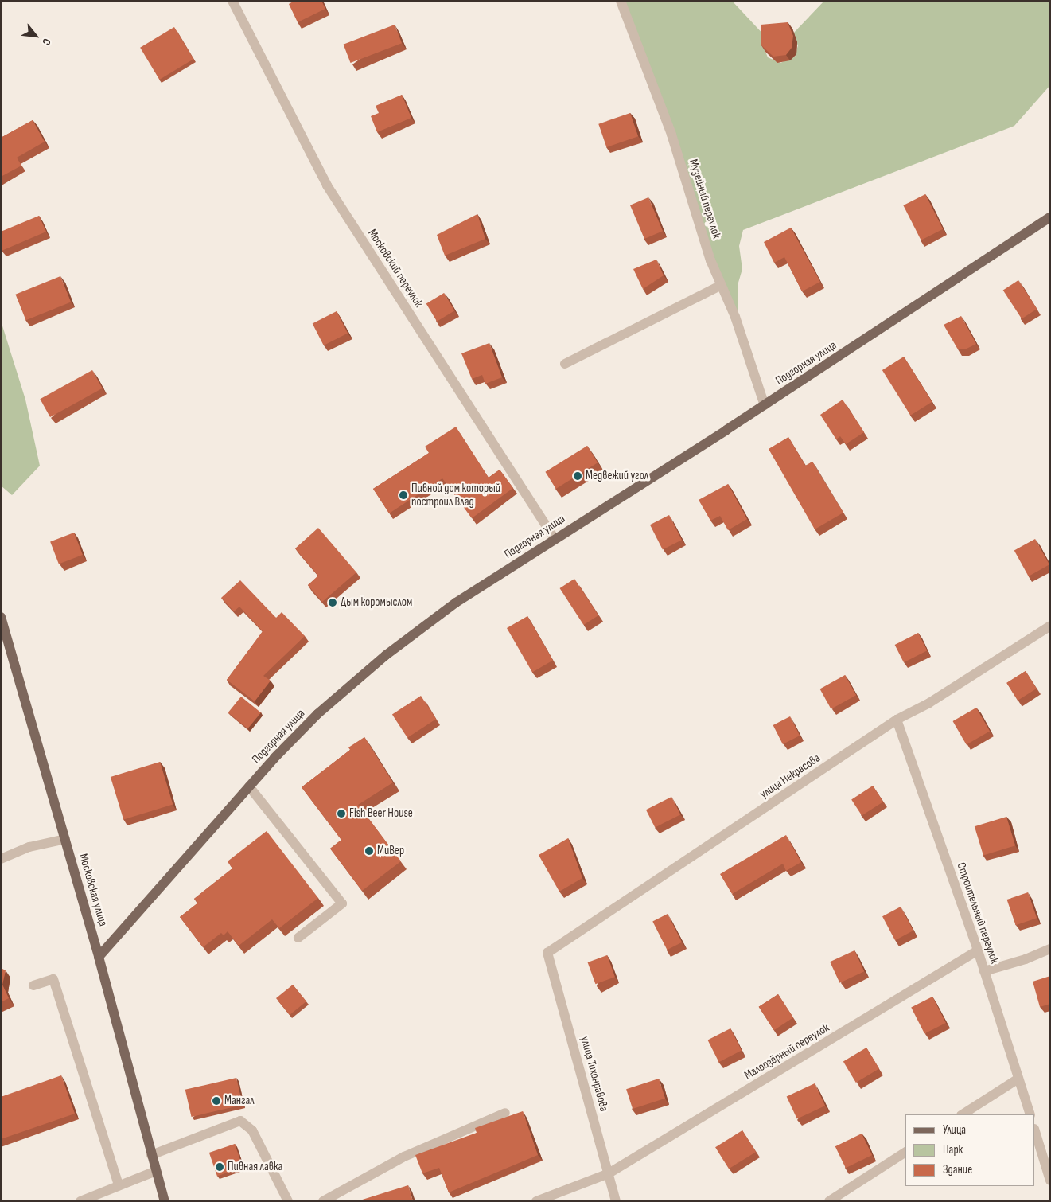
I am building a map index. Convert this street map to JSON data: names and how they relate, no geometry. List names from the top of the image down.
{
  "streets": {
    "main road": ["Подгорная улица", "Московская улица"],
    "street": [
      "Музейный переулок",
      "Московский переулок",
      "улица Некрасова",
      "Строительный переулок",
      "Малоозёрный переулок",
      "улица Тихонравова"
    ]
  },
  "crossings": [
    ["Музейный переулок", "Подгорная улица"],
    ["Московский переулок", "Подгорная улица"],
    ["Подгорная улица", "Московская улица"],
    ["улица Некрасова", "Строительный переулок"],
    ["улица Некрасова", "улица Тихонравова"],
    ["Строительный переулок", "Малоозёрный переулок"],
    ["Малоозёрный переулок", "улица Тихонравова"]
  ],
  "places": [
    "Медвежий угол",
    "Пивной дом который построил Влад",
    "Дым коромыслом",
    "Fish Beer House",
    "МиВер",
    "Мангал",
    "Пивная лавка"
  ],
  "legend": ["Улица", "Парк", "Здание"],
  "north": "bottom right"
}
